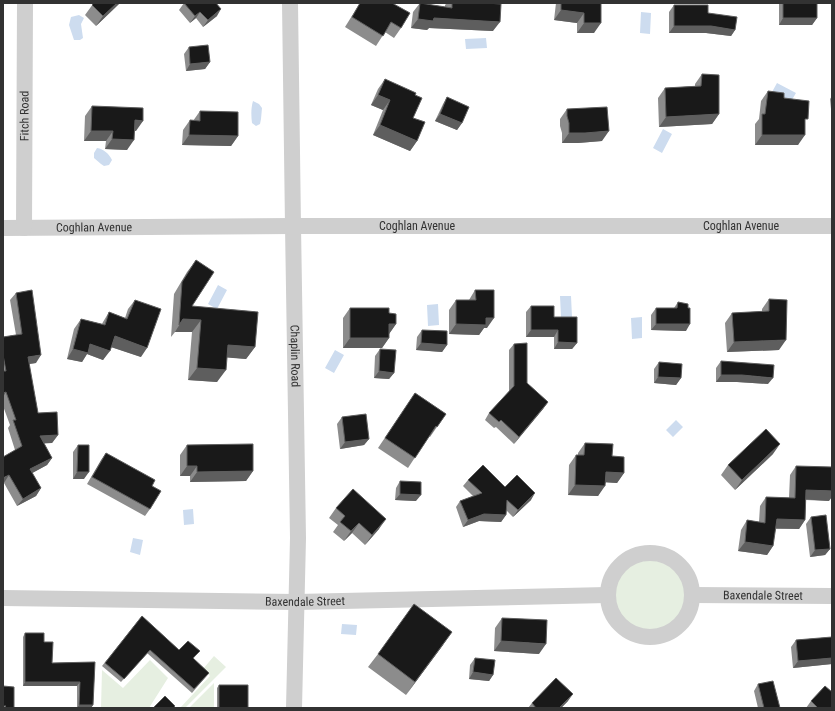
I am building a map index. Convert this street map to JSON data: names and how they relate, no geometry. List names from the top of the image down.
{
  "streets": {
    "street": [
      "Fitch Road",
      "Coghlan Avenue",
      "Chaplin Road",
      "Baxendale Street"
    ]
  },
  "crossings": [
    ["Fitch Road", "Coghlan Avenue"],
    ["Coghlan Avenue", "Chaplin Road"],
    ["Chaplin Road", "Baxendale Street"]
  ]
}
